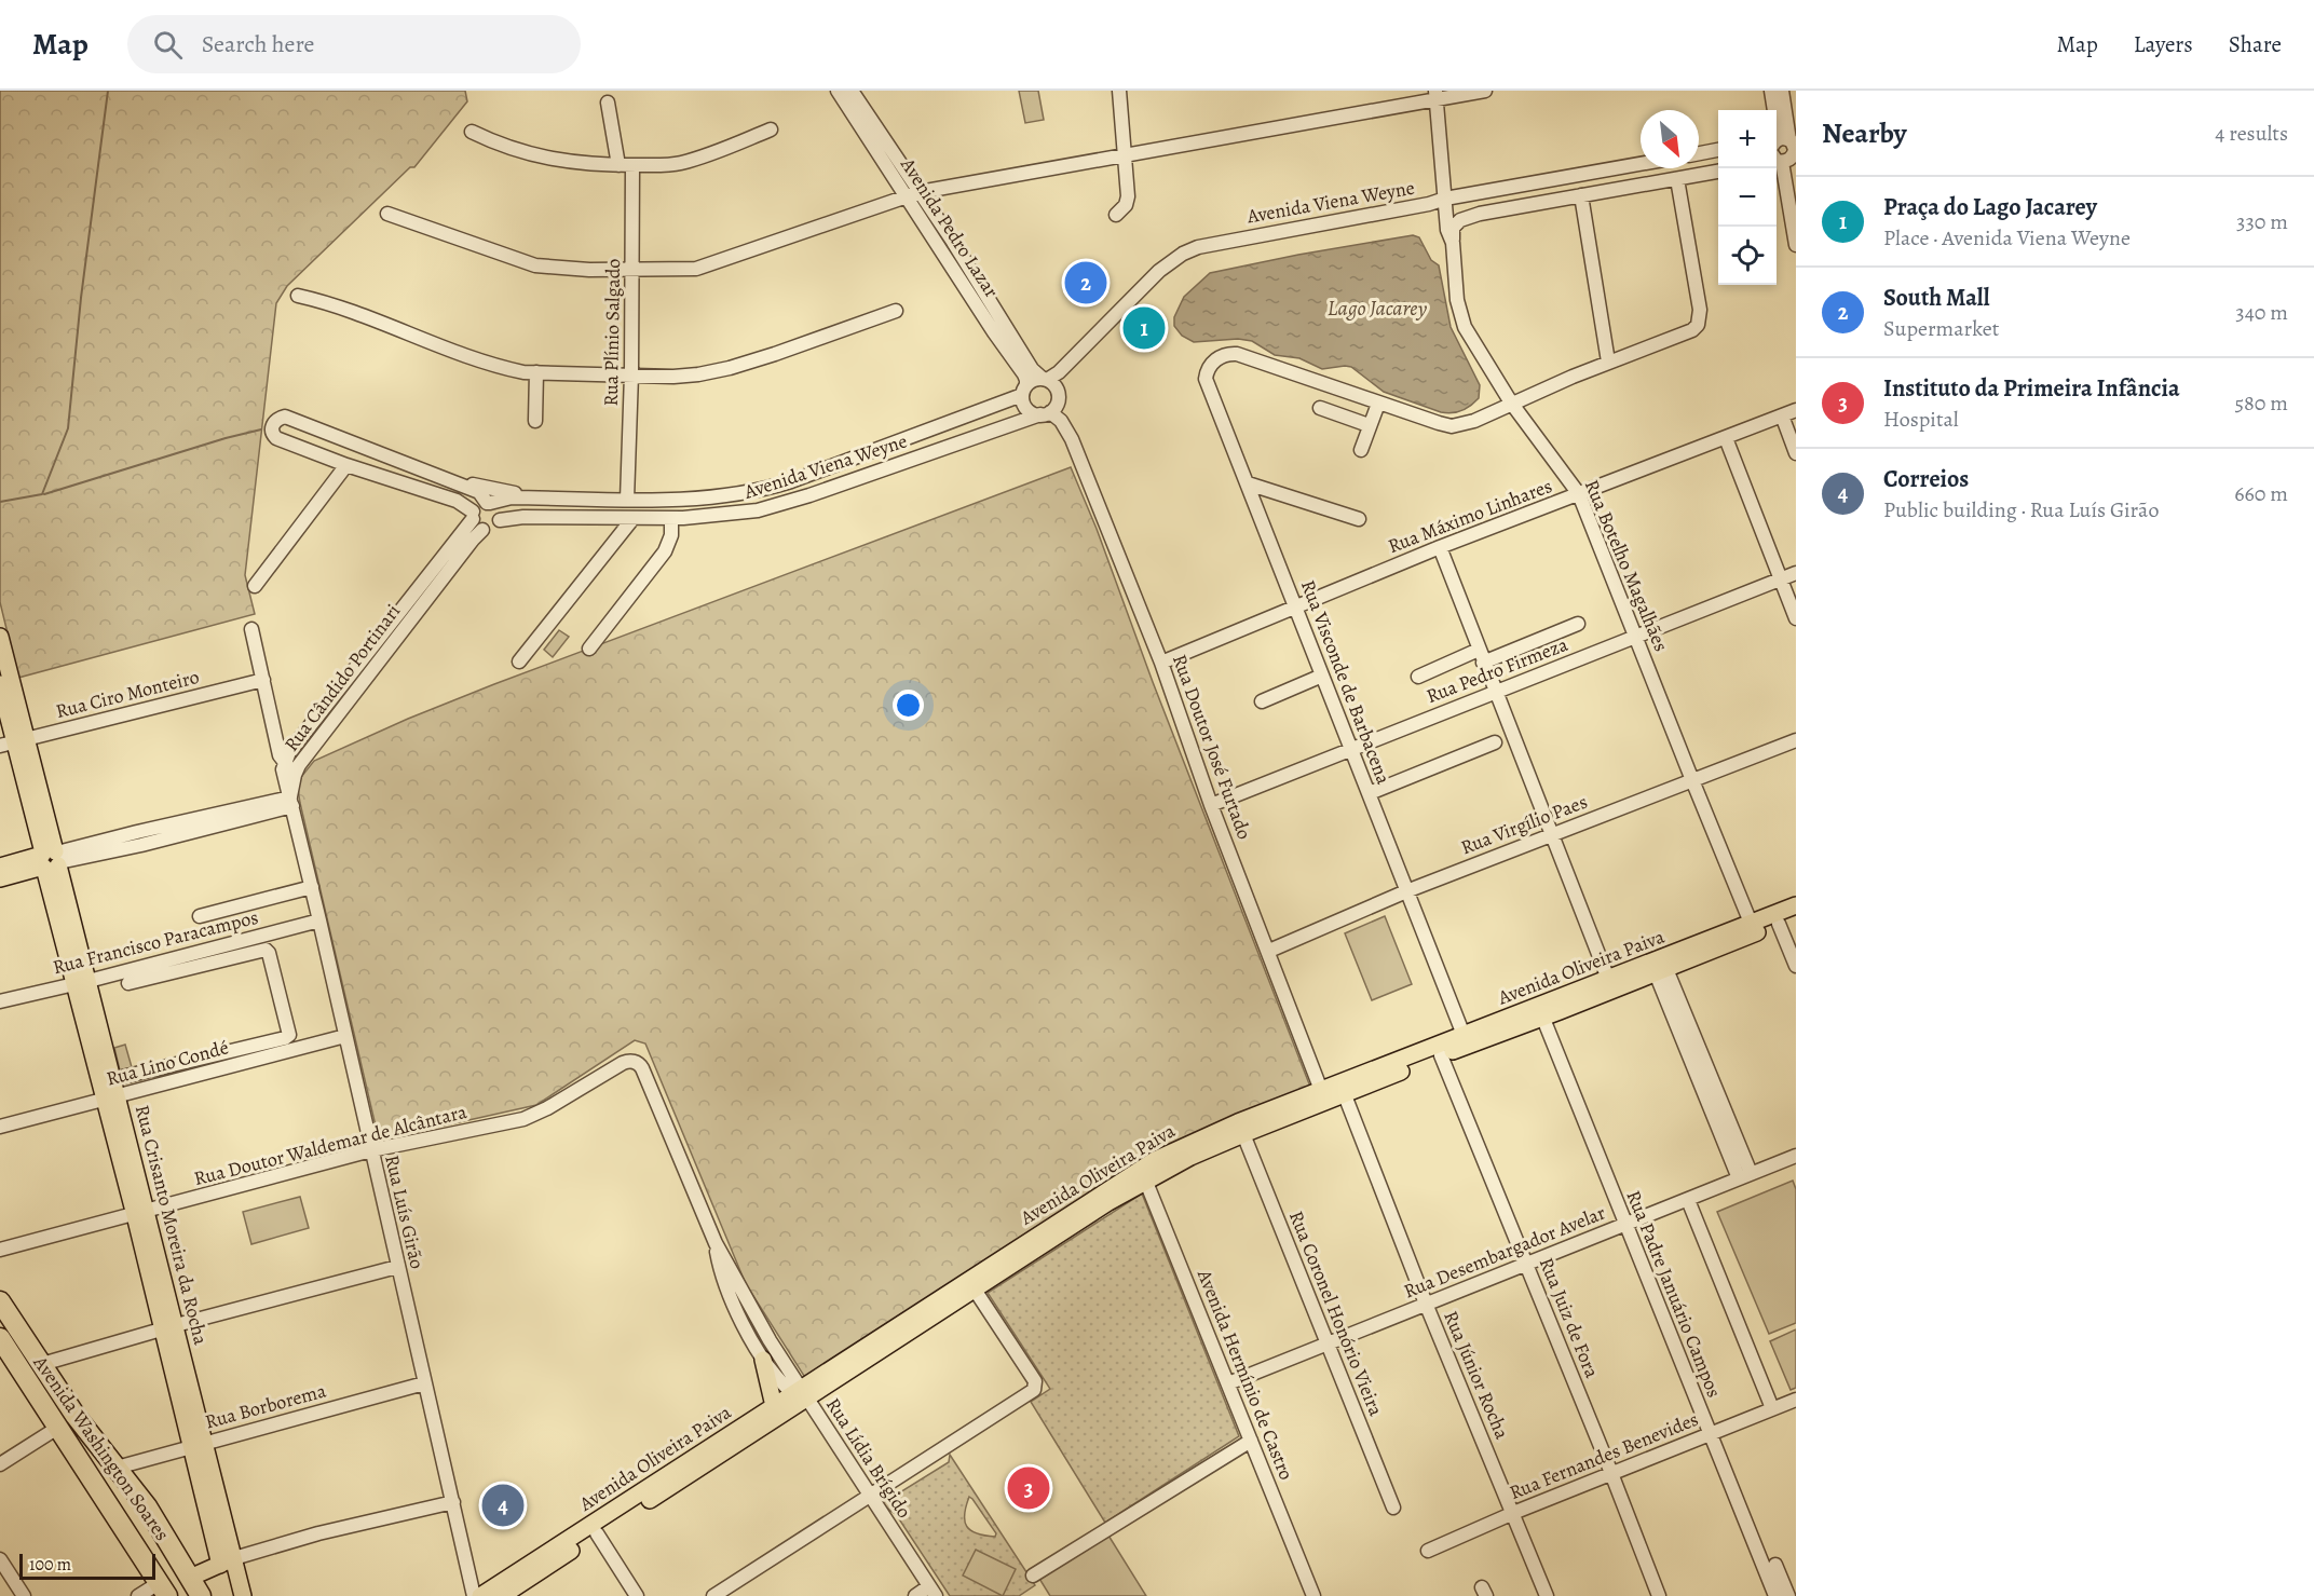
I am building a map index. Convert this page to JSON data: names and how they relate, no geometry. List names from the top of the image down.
{
  "streets": {
    "highway": ["Avenida Washington Soares"],
    "main road": ["Avenida Oliveira Paiva", "Rua Crisanto Moreira da Rocha"],
    "street": [
      "Avenida Viena Weyne",
      "Avenida Pedro Lazar",
      "Rua Plínio Salgado",
      "Rua Máximo Linhares",
      "Rua Botelho Magalhães",
      "Rua Pedro Firmeza",
      "Rua Cândido Portinari",
      "Rua Visconde de Barbacena",
      "Rua Ciro Monteiro",
      "Rua Doutor José Furtado",
      "Rua Virgílio Paes",
      "Rua Francisco Paracampos",
      "Rua Lino Condé",
      "Rua Doutor Waldemar de Alcântara",
      "Rua Luís Girão",
      "Rua Desembargador Avelar",
      "Rua Padre Januário Campos",
      "Rua Coronel Honório Vieira",
      "Rua Juiz de Fora",
      "Avenida Hermínio de Castro",
      "Rua Júnior Rocha",
      "Rua Borborema",
      "Rua Fernandes Benevides",
      "Rua Lídia Brígido"
    ]
  },
  "crossings": [
    ["Avenida Viena Weyne", "Avenida Pedro Lazar"],
    ["Avenida Viena Weyne", "Rua Plínio Salgado"],
    ["Avenida Viena Weyne", "Rua Botelho Magalhães"],
    ["Avenida Viena Weyne", "Rua Cândido Portinari"],
    ["Avenida Viena Weyne", "Rua Doutor José Furtado"],
    ["Avenida Pedro Lazar", "Rua Doutor José Furtado"],
    ["Rua Máximo Linhares", "Rua Botelho Magalhães"],
    ["Rua Máximo Linhares", "Rua Visconde de Barbacena"],
    ["Rua Máximo Linhares", "Rua Doutor José Furtado"],
    ["Rua Botelho Magalhães", "Rua Pedro Firmeza"],
    ["Rua Botelho Magalhães", "Rua Virgílio Paes"],
    ["Rua Botelho Magalhães", "Avenida Oliveira Paiva"],
    ["Rua Pedro Firmeza", "Rua Visconde de Barbacena"],
    ["Rua Pedro Firmeza", "Rua Doutor José Furtado"],
    ["Rua Cândido Portinari", "Rua Luís Girão"],
    ["Rua Visconde de Barbacena", "Rua Virgílio Paes"],
    ["Rua Visconde de Barbacena", "Avenida Oliveira Paiva"],
    ["Rua Ciro Monteiro", "Rua Crisanto Moreira da Rocha"],
    ["Rua Doutor José Furtado", "Rua Virgílio Paes"],
    ["Rua Doutor José Furtado", "Avenida Oliveira Paiva"],
    ["Rua Francisco Paracampos", "Rua Luís Girão"],
    ["Rua Francisco Paracampos", "Rua Crisanto Moreira da Rocha"],
    ["Avenida Oliveira Paiva", "Rua Padre Januário Campos"],
    ["Avenida Oliveira Paiva", "Rua Coronel Honório Vieira"],
    ["Avenida Oliveira Paiva", "Rua Juiz de Fora"],
    ["Avenida Oliveira Paiva", "Avenida Hermínio de Castro"],
    ["Avenida Oliveira Paiva", "Rua Júnior Rocha"],
    ["Avenida Oliveira Paiva", "Rua Lídia Brígido"],
    ["Rua Lino Condé", "Rua Luís Girão"],
    ["Rua Lino Condé", "Rua Crisanto Moreira da Rocha"],
    ["Rua Doutor Waldemar de Alcântara", "Rua Luís Girão"],
    ["Rua Doutor Waldemar de Alcântara", "Rua Crisanto Moreira da Rocha"],
    ["Rua Doutor Waldemar de Alcântara", "Rua Lídia Brígido"],
    ["Rua Luís Girão", "Rua Borborema"],
    ["Rua Crisanto Moreira da Rocha", "Rua Borborema"],
    ["Rua Desembargador Avelar", "Rua Padre Januário Campos"],
    ["Rua Desembargador Avelar", "Rua Coronel Honório Vieira"],
    ["Rua Desembargador Avelar", "Rua Juiz de Fora"],
    ["Rua Desembargador Avelar", "Avenida Hermínio de Castro"],
    ["Rua Desembargador Avelar", "Rua Júnior Rocha"],
    ["Rua Padre Januário Campos", "Rua Fernandes Benevides"],
    ["Rua Juiz de Fora", "Rua Fernandes Benevides"],
    ["Rua Júnior Rocha", "Rua Fernandes Benevides"],
    ["Rua Borborema", "Avenida Washington Soares"]
  ],
  "water": ["Lago Jacarey"],
  "scale_bar": "100 m",
  "north": "bottom right",
  "page": {
    "header": "Map",
    "search": "Search here",
    "nav": ["Map", "Layers", "Share"],
    "heading": ["Nearby", "4 results"],
    "map_buttons": ["+", "−"],
    "list": [
      {
        "mark": "1",
        "name": "Praça do Lago Jacarey",
        "note": "Place · Avenida Viena Weyne",
        "value": "330 m"
      },
      {
        "mark": "2",
        "name": "South Mall",
        "note": "Supermarket",
        "value": "340 m"
      },
      {
        "mark": "3",
        "name": "Instituto da Primeira Infância",
        "note": "Hospital",
        "value": "580 m"
      },
      {
        "mark": "4",
        "name": "Correios",
        "note": "Public building · Rua Luís Girão",
        "value": "660 m"
      }
    ],
    "pins": [
      "2",
      "1",
      "3",
      "4"
    ],
    "scale": "100 m"
  }
}
